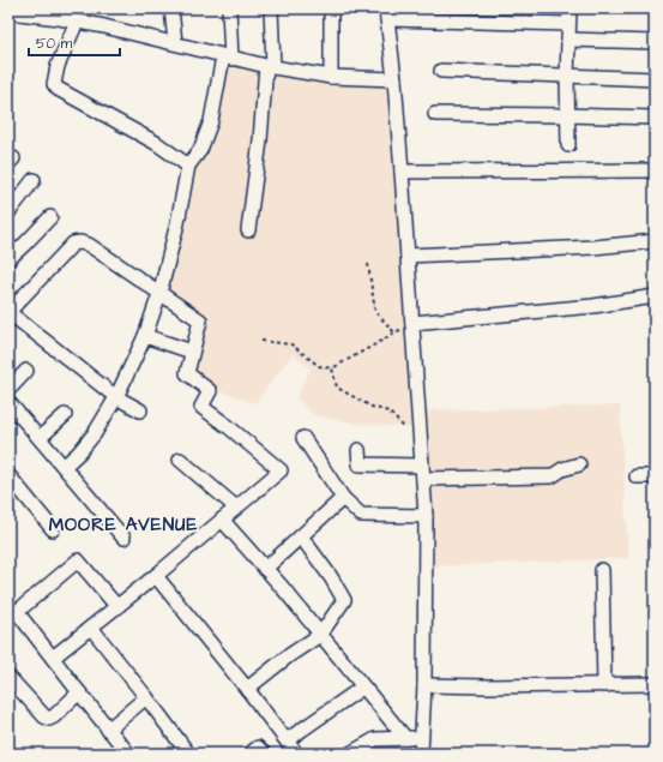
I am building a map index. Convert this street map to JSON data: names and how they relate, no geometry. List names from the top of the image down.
{
  "districts": ["MOORE AVENUE"],
  "scale_bar": "50 m"
}
